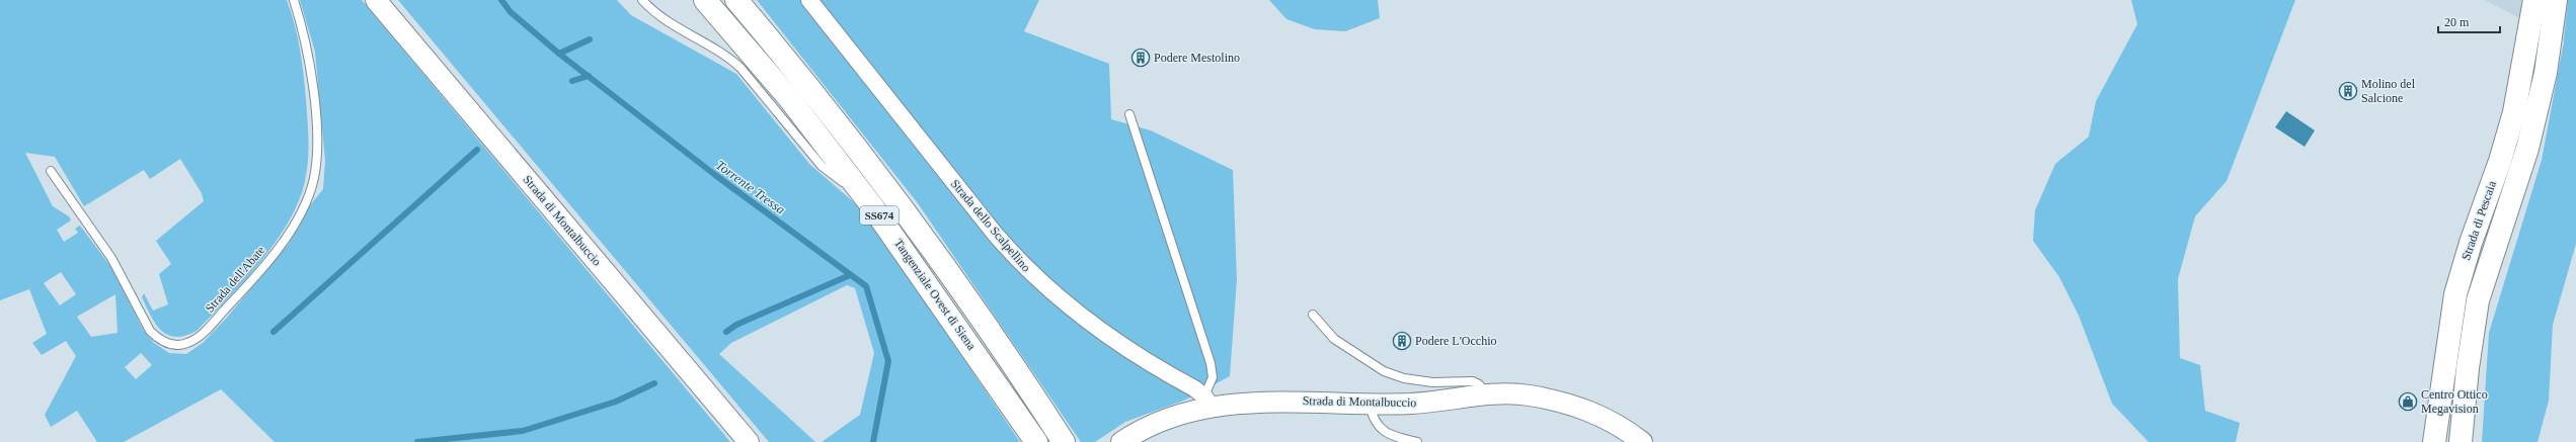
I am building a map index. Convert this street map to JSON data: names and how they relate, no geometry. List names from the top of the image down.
{
  "streets": {
    "main road": ["SS674", "Strada di Pescaia", "Tangenziale Ovest di Siena"],
    "street": ["Strada di Montalbuccio", "Strada dello Scalpellino"],
    "lane": ["Strada dell'Abate"]
  },
  "crossings": [
    ["Strada di Montalbuccio", "Strada dello Scalpellino"]
  ],
  "water": ["Torrente Tressa"],
  "places": {
    "building": ["Podere Mestolino", "Molino del Salcione", "Podere L'Occhio"],
    "shop": ["Centro Ottico Megavision"]
  },
  "scale_bar": "20 m"
}
